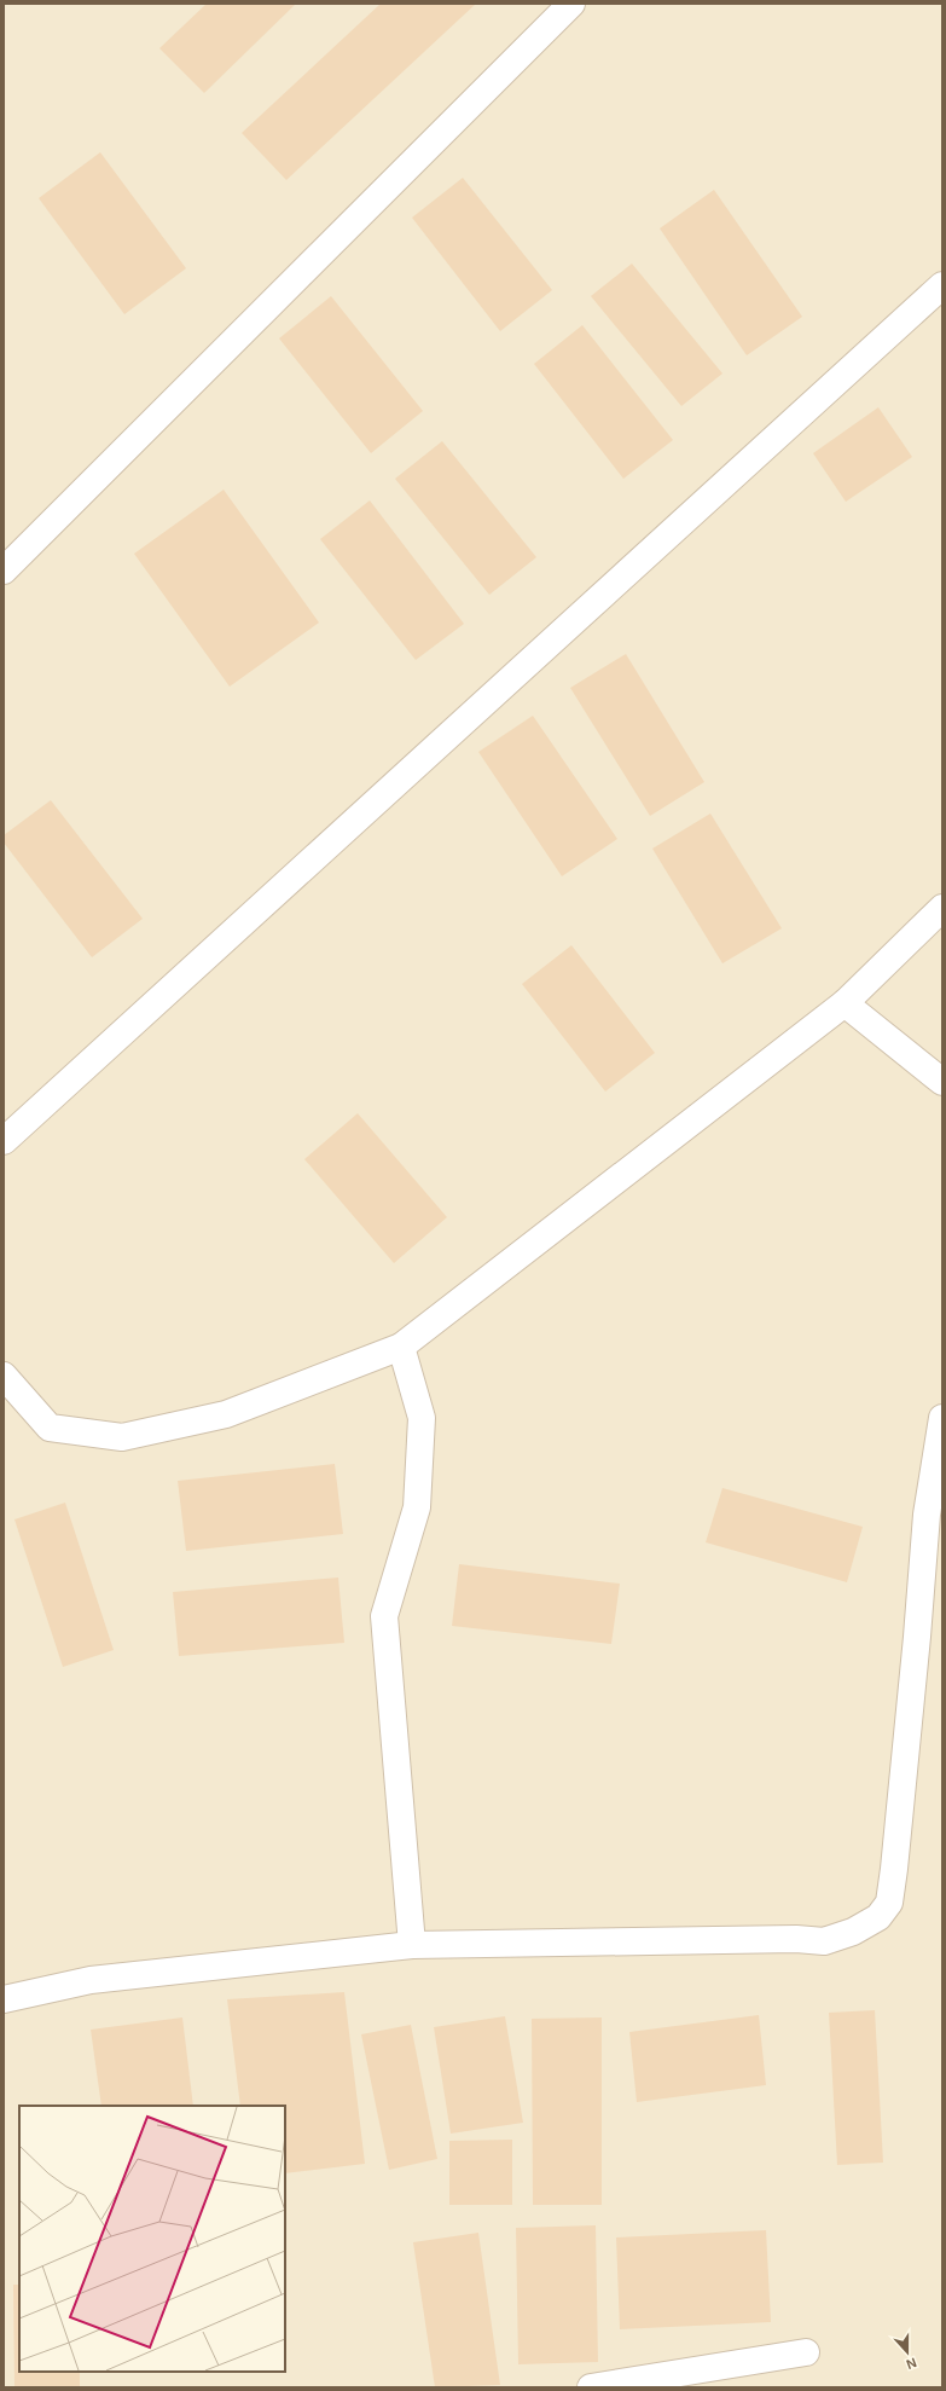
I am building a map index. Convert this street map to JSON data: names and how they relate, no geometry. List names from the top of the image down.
{
  "north": "bottom"
}
